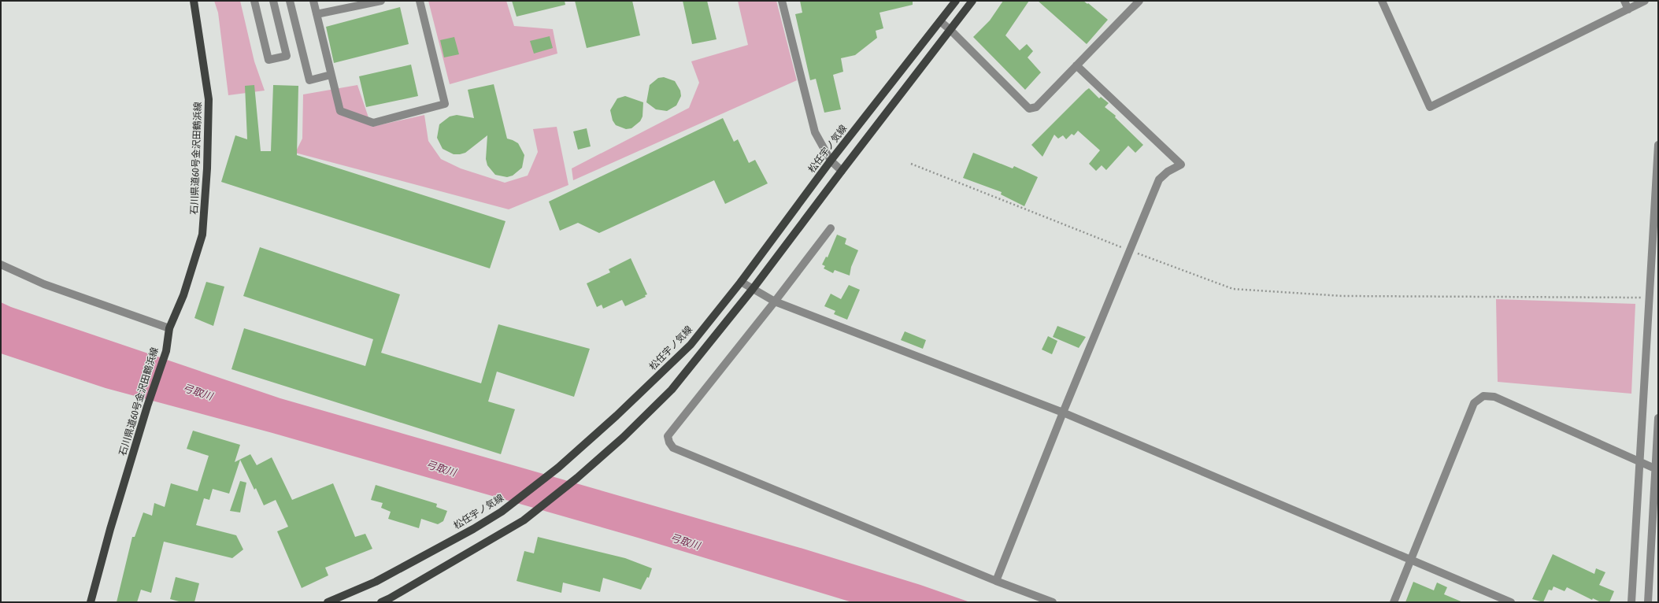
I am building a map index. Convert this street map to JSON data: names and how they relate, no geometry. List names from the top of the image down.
{
  "streets": {
    "main road": ["松任宇ノ気線", "石川県道60号金沢田鶴浜線"]
  },
  "water": ["弓取川"]
}
